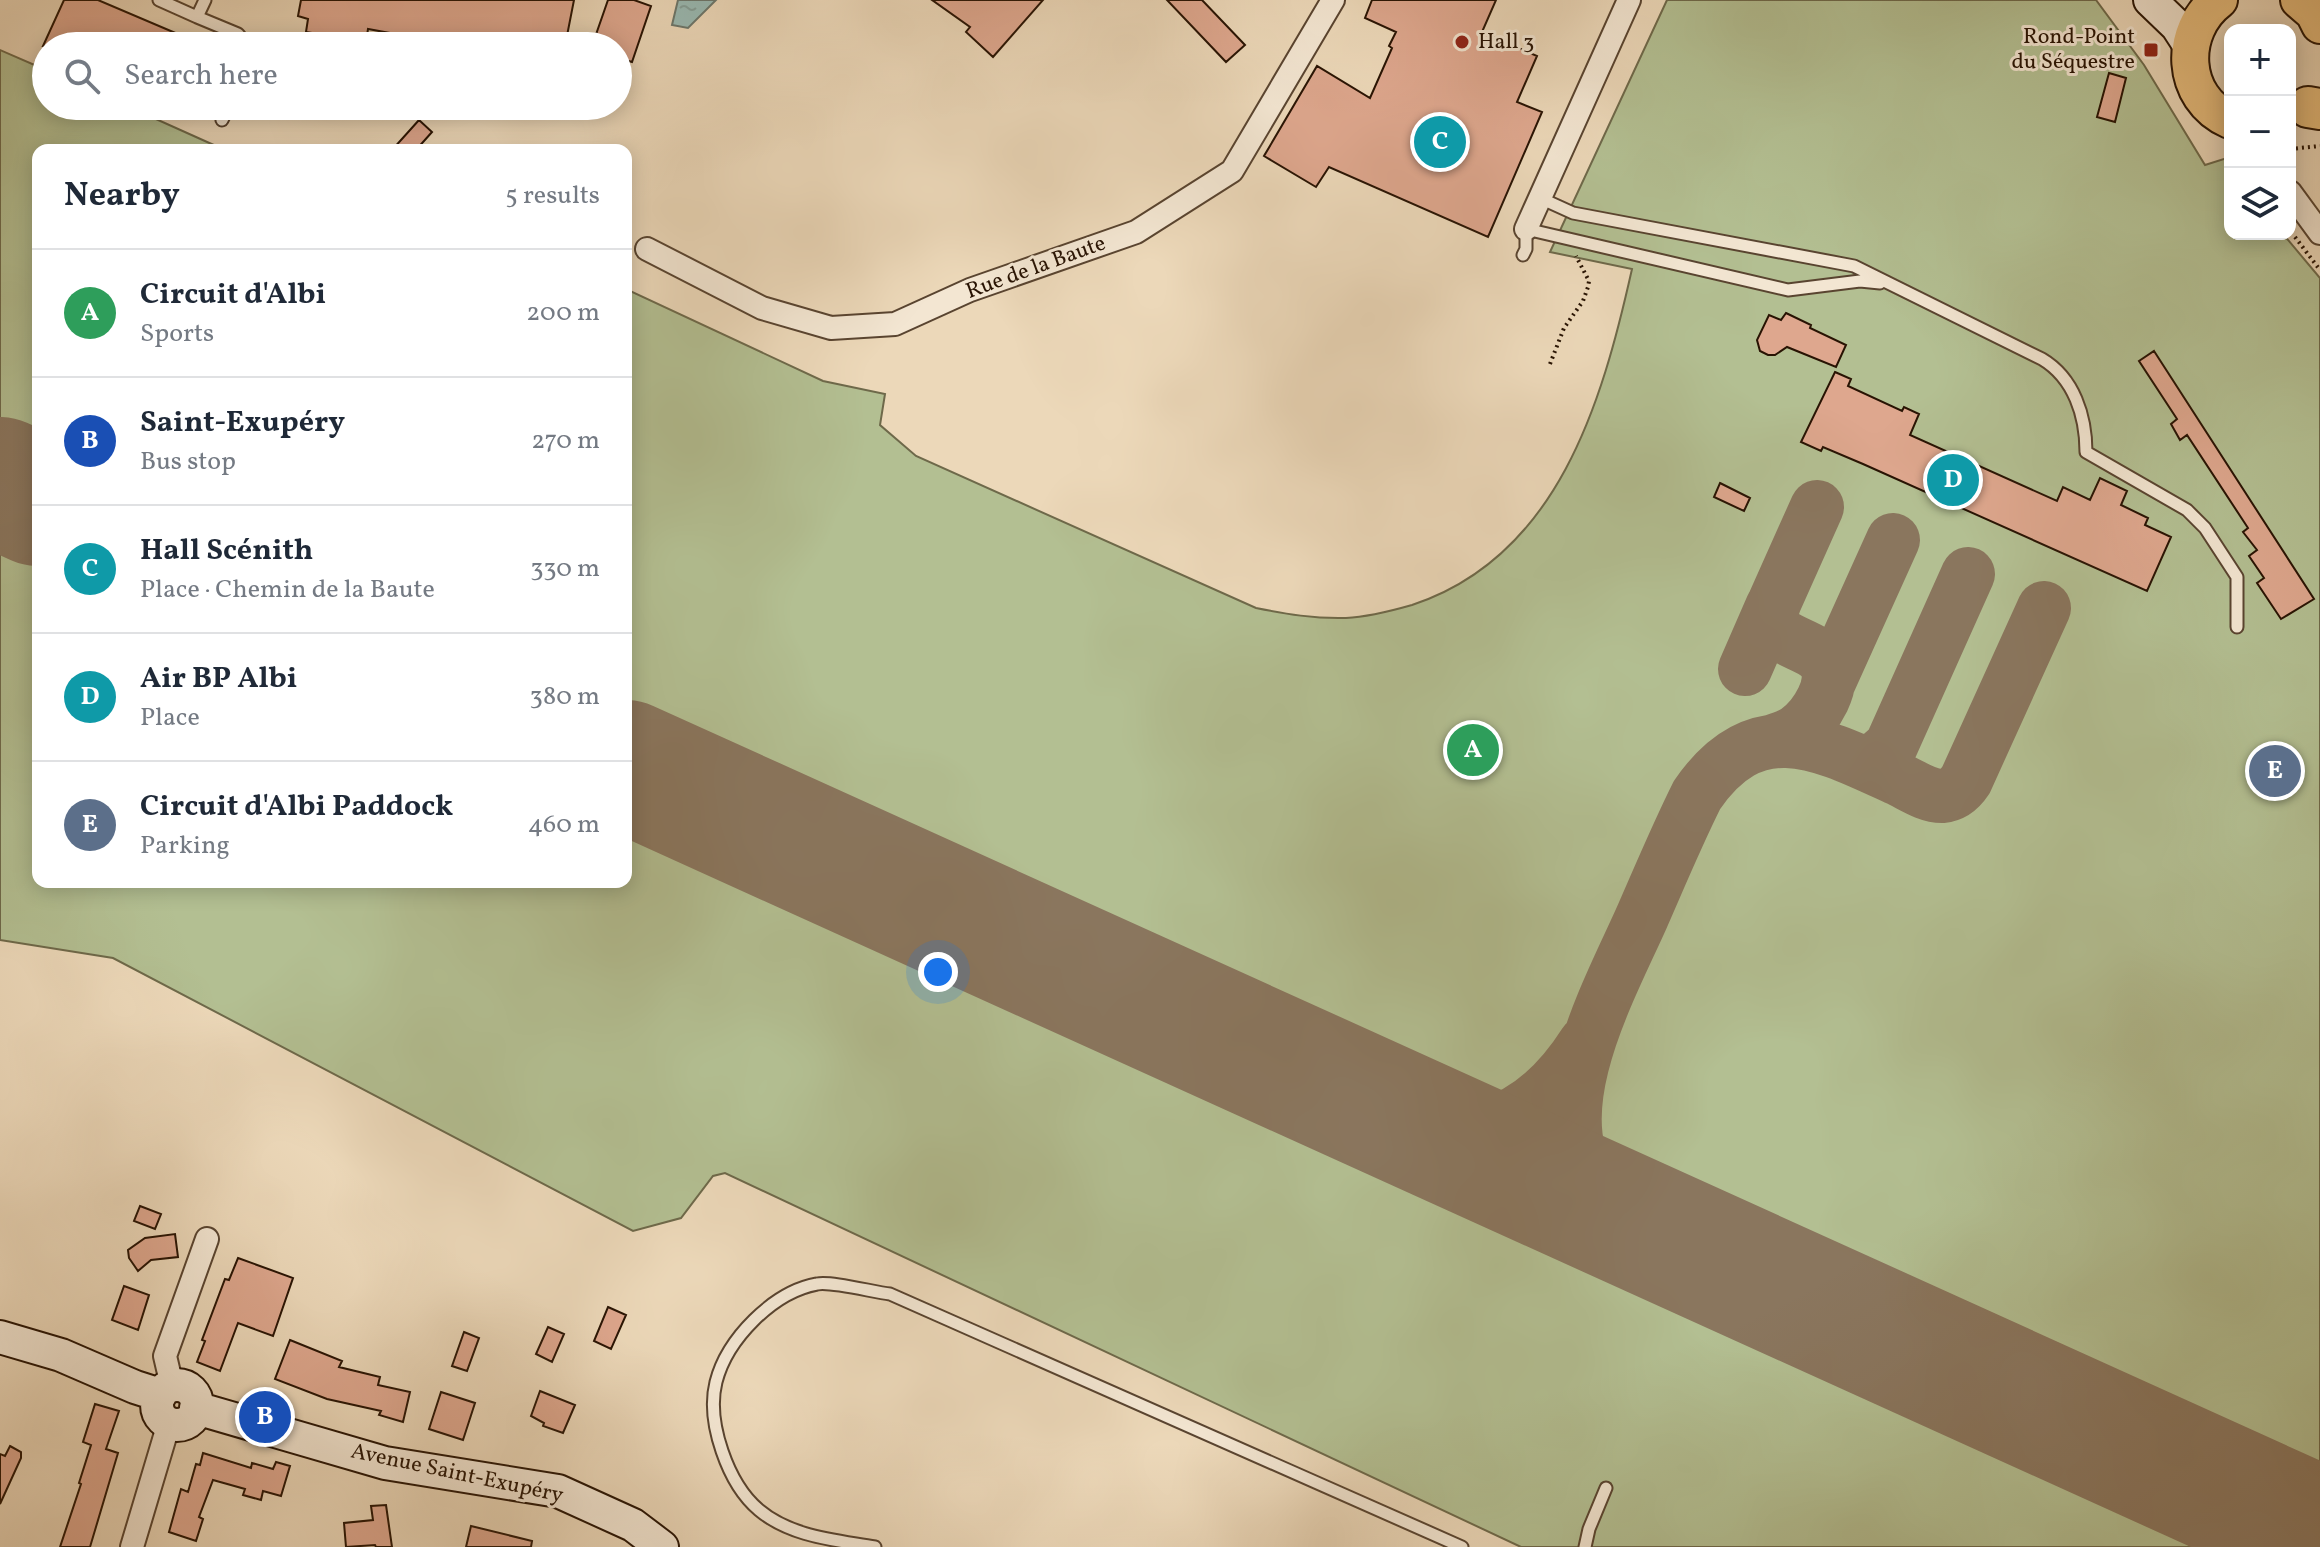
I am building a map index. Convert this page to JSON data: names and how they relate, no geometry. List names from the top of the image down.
{
  "streets": {
    "street": ["Rue de la Baute", "Avenue Saint-Exupéry"]
  },
  "places": {
    "other": ["Hall 3"],
    "transit": ["Rond-Point du Séquestre"]
  },
  "page": {
    "map_buttons": ["+", "−"],
    "search": "Search here",
    "pins": [
      "C",
      "D",
      "A",
      "E",
      "B"
    ],
    "heading": ["Nearby", "5 results"],
    "list": [
      {
        "mark": "A",
        "name": "Circuit d'Albi",
        "note": "Sports",
        "value": "200 m"
      },
      {
        "mark": "B",
        "name": "Saint-Exupéry",
        "note": "Bus stop",
        "value": "270 m"
      },
      {
        "mark": "C",
        "name": "Hall Scénith",
        "note": "Place · Chemin de la Baute",
        "value": "330 m"
      },
      {
        "mark": "D",
        "name": "Air BP Albi",
        "note": "Place",
        "value": "380 m"
      },
      {
        "mark": "E",
        "name": "Circuit d'Albi Paddock",
        "note": "Parking",
        "value": "460 m"
      }
    ]
  }
}
